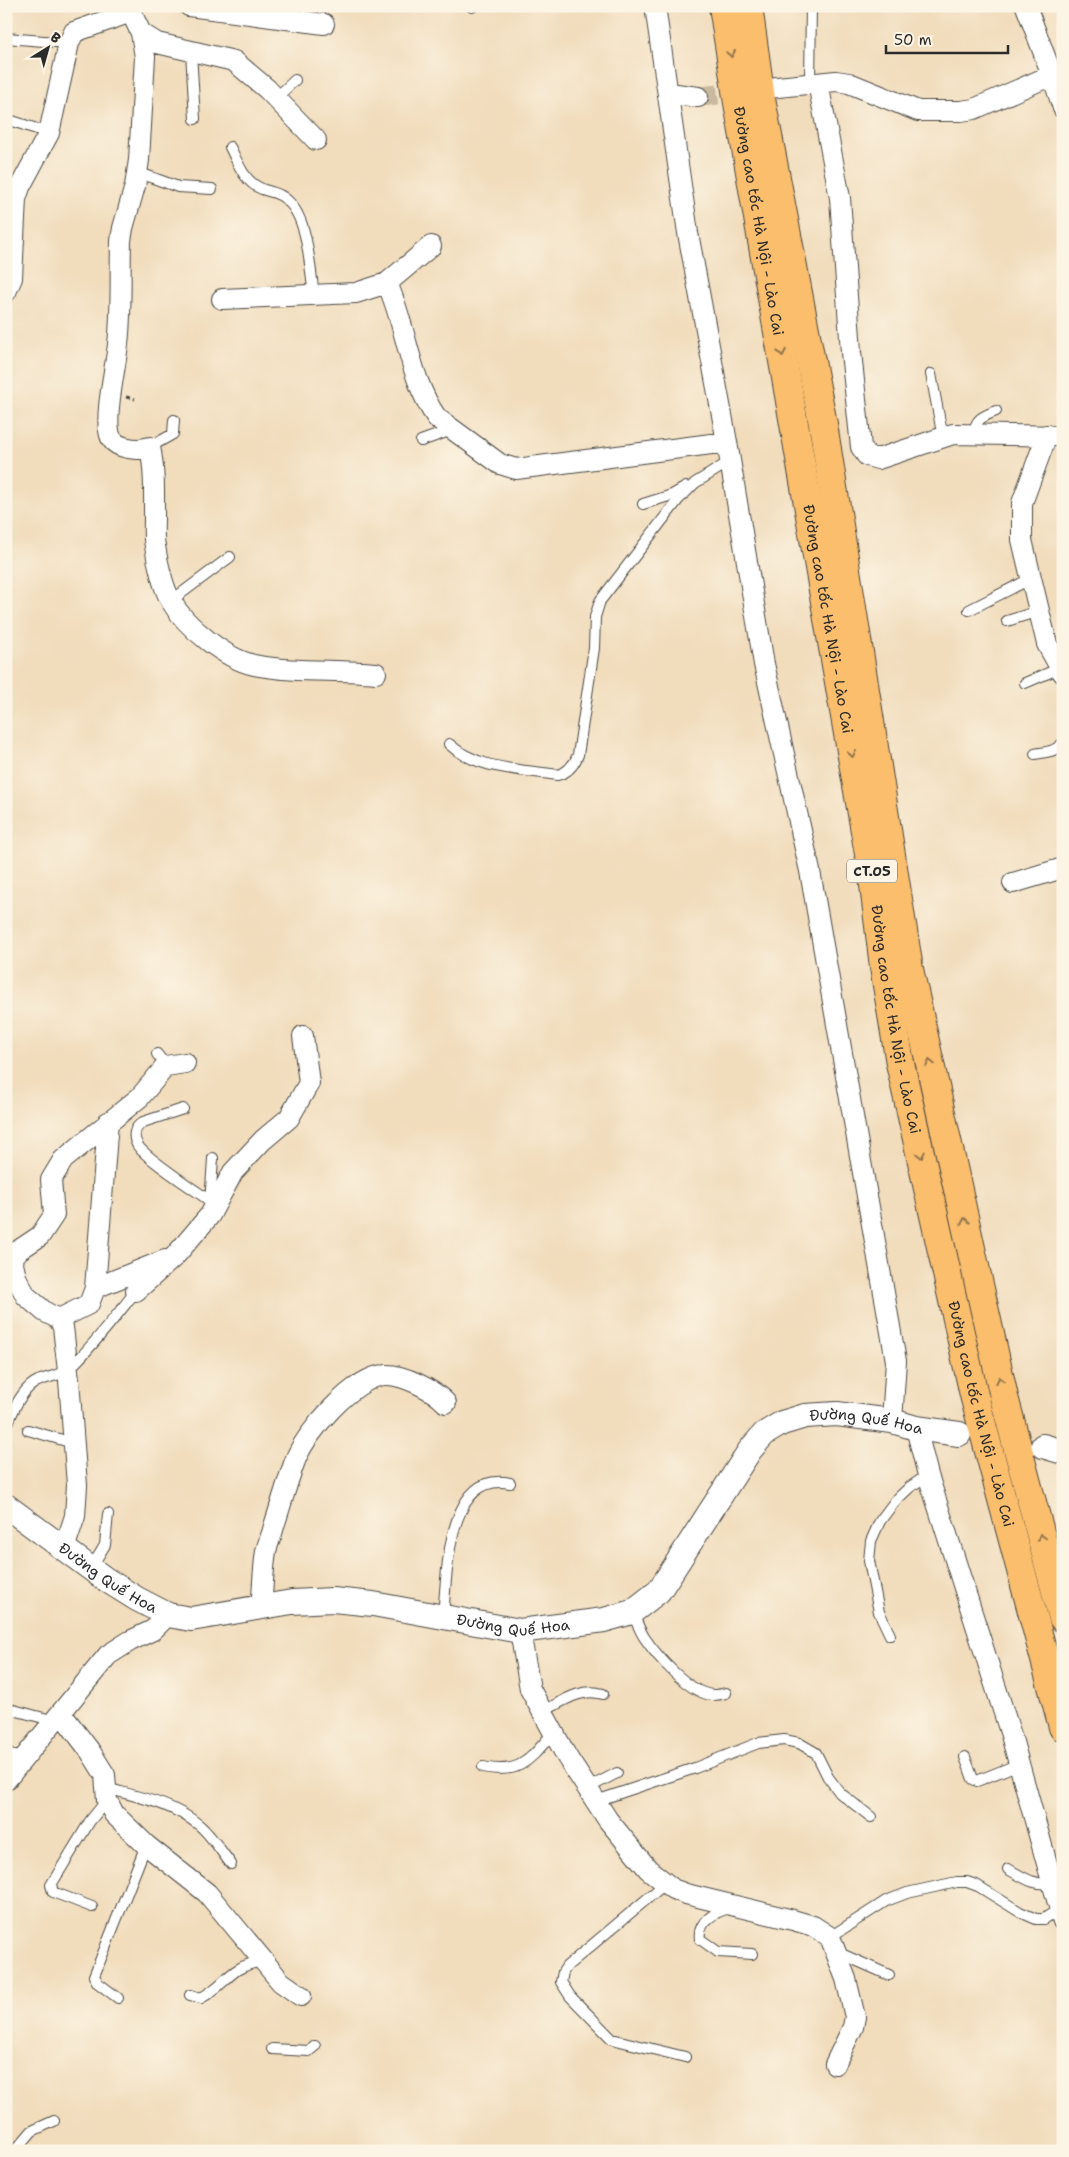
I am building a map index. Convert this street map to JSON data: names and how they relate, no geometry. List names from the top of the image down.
{
  "streets": {
    "highway": ["Đường cao tốc Hà Nội - Lào Cai", "CT.05"],
    "street": ["Đường Quế Hoa"]
  },
  "scale_bar": "50 m",
  "north": "top right"
}
